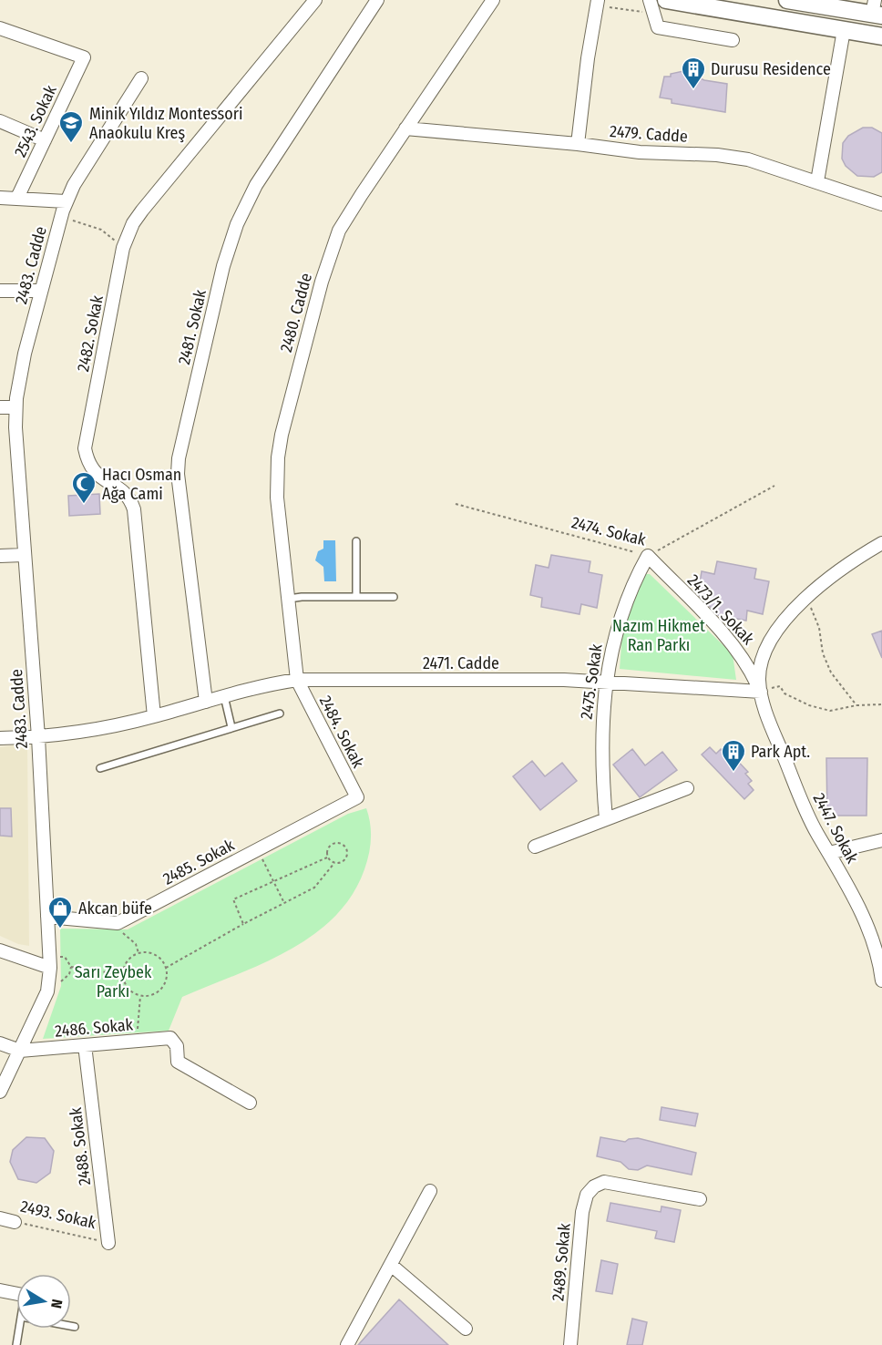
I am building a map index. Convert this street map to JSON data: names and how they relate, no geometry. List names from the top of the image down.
{
  "streets": {
    "street": [
      "2543. Sokak",
      "2479. Cadde",
      "2483. Cadde",
      "2480. Cadde",
      "2481. Sokak",
      "2482. Sokak",
      "2473/1. Sokak",
      "2471. Cadde",
      "2475. Sokak",
      "2484. Sokak",
      "2447. Sokak",
      "2485. Sokak",
      "2486. Sokak",
      "2488. Sokak",
      "2493. Sokak",
      "2489. Sokak"
    ],
    "path": ["2474. Sokak"]
  },
  "crossings": [
    ["2479. Cadde", "2480. Cadde"],
    ["2483. Cadde", "2471. Cadde"],
    ["2483. Cadde", "2486. Sokak"],
    ["2480. Cadde", "2471. Cadde"],
    ["2480. Cadde", "2484. Sokak"],
    ["2481. Sokak", "2471. Cadde"],
    ["2482. Sokak", "2471. Cadde"],
    ["2474. Sokak", "2473/1. Sokak"],
    ["2474. Sokak", "2475. Sokak"],
    ["2473/1. Sokak", "2471. Cadde"],
    ["2473/1. Sokak", "2475. Sokak"],
    ["2473/1. Sokak", "2447. Sokak"],
    ["2471. Cadde", "2475. Sokak"],
    ["2471. Cadde", "2484. Sokak"],
    ["2471. Cadde", "2447. Sokak"],
    ["2484. Sokak", "2485. Sokak"],
    ["2486. Sokak", "2488. Sokak"],
    ["2488. Sokak", "2493. Sokak"]
  ],
  "parks": ["Nazım Hikmet Ran Parkı", "Sarı Zeybek Parkı"],
  "places": {
    "building": ["Durusu Residence", "Park Apt."],
    "school or university": ["Minik Yıldız Montessori Anaokulu Kreş"],
    "mosque": ["Hacı Osman Ağa Cami"],
    "shop": ["Akcan büfe"]
  },
  "north": "right"
}
